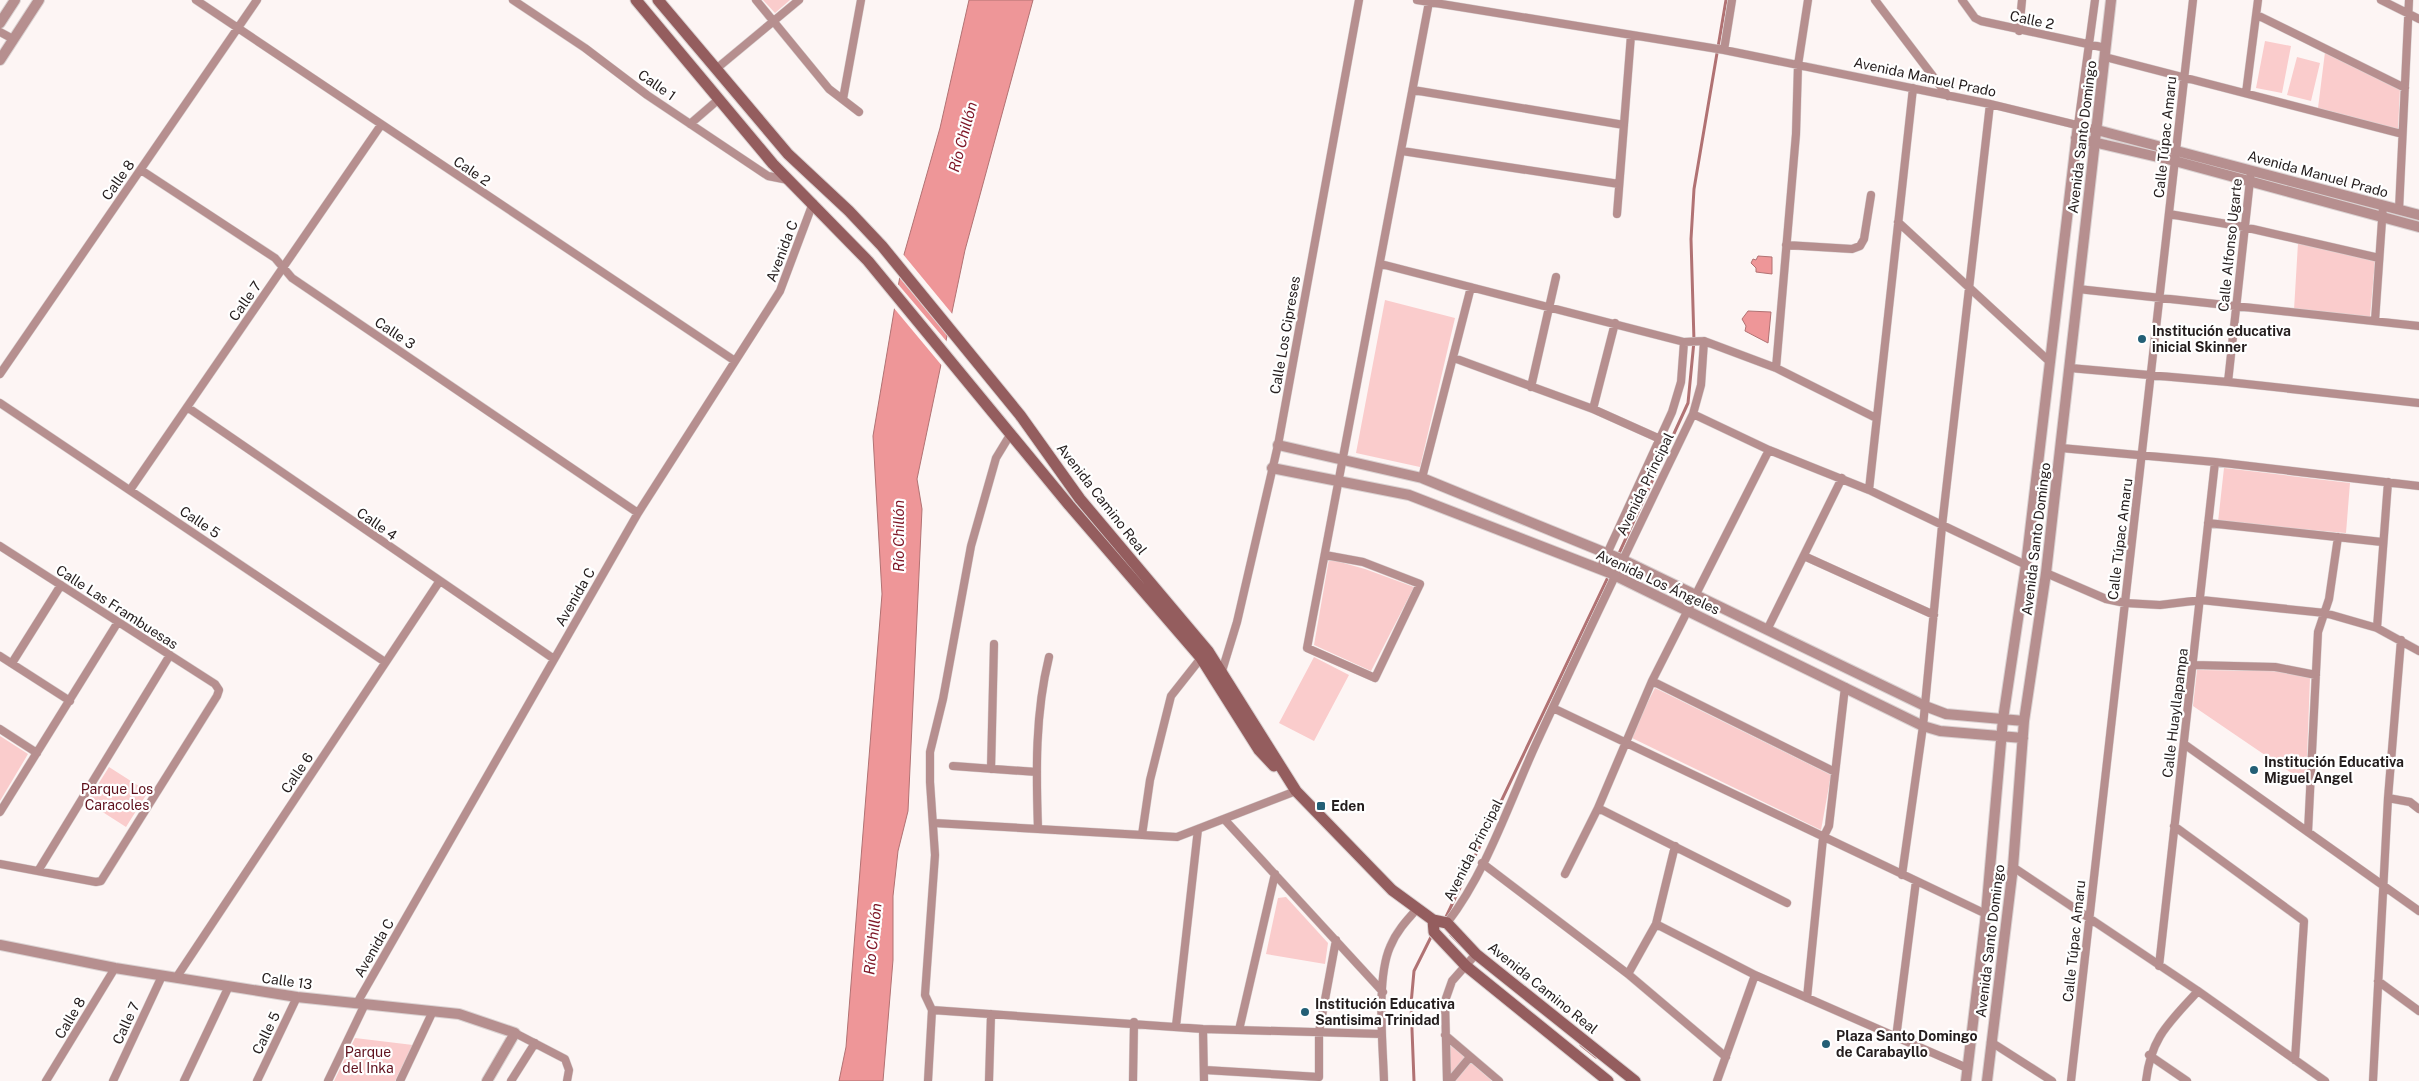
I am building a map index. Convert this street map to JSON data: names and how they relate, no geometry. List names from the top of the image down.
{
  "streets": {
    "main road": ["Avenida Camino Real"],
    "street": [
      "Calle 2",
      "Avenida Manuel Prado",
      "Calle 1",
      "Avenida Santo Domingo",
      "Calle Túpac Amaru",
      "Cale 2",
      "Calle 8",
      "Calle Alfonso Ugarte",
      "Avenida C",
      "Calle 7",
      "Calle 3",
      "Calle Los Cipreses",
      "Avenida Principal",
      "Calle 5",
      "Calle 4",
      "Avenida Los Ángeles",
      "Calle Las Frambuesas",
      "Calle Huayllapampa",
      "Calle 6",
      "Calle 13"
    ]
  },
  "crossings": [
    ["Calle 2", "Avenida Santo Domingo"],
    ["Calle 2", "Calle Túpac Amaru"],
    ["Avenida Manuel Prado", "Avenida Santo Domingo"],
    ["Avenida Manuel Prado", "Calle Túpac Amaru"],
    ["Avenida Manuel Prado", "Calle Alfonso Ugarte"],
    ["Calle 1", "Avenida Camino Real"],
    ["Avenida Santo Domingo", "Avenida Los Ángeles"],
    ["Cale 2", "Calle 8"],
    ["Cale 2", "Avenida C"],
    ["Cale 2", "Calle 7"],
    ["Calle 8", "Calle 3"],
    ["Calle 8", "Calle 13"],
    ["Avenida C", "Calle 3"],
    ["Avenida C", "Avenida Camino Real"],
    ["Avenida C", "Calle 4"],
    ["Avenida C", "Calle 13"],
    ["Calle 7", "Calle 3"],
    ["Calle 7", "Calle 5"],
    ["Calle 7", "Calle 4"],
    ["Calle 7", "Calle 13"],
    ["Calle Los Cipreses", "Avenida Camino Real"],
    ["Calle Los Cipreses", "Avenida Los Ángeles"],
    ["Avenida Principal", "Avenida Camino Real"],
    ["Avenida Principal", "Avenida Los Ángeles"],
    ["Calle 5", "Calle 6"],
    ["Calle 5", "Calle 13"],
    ["Calle 4", "Calle 6"],
    ["Calle 6", "Calle 13"]
  ],
  "water": ["Río Chillón"],
  "parks": ["Parque Los Caracoles", "Parque del Inka"],
  "places": {
    "other": [
      "Institución educativa inicial Skinner",
      "Institución Educativa Miguel Angel",
      "Institución Educativa Santisima Trinidad",
      "Plaza Santo Domingo de Carabayllo"
    ],
    "transit": ["Eden"]
  }
}
